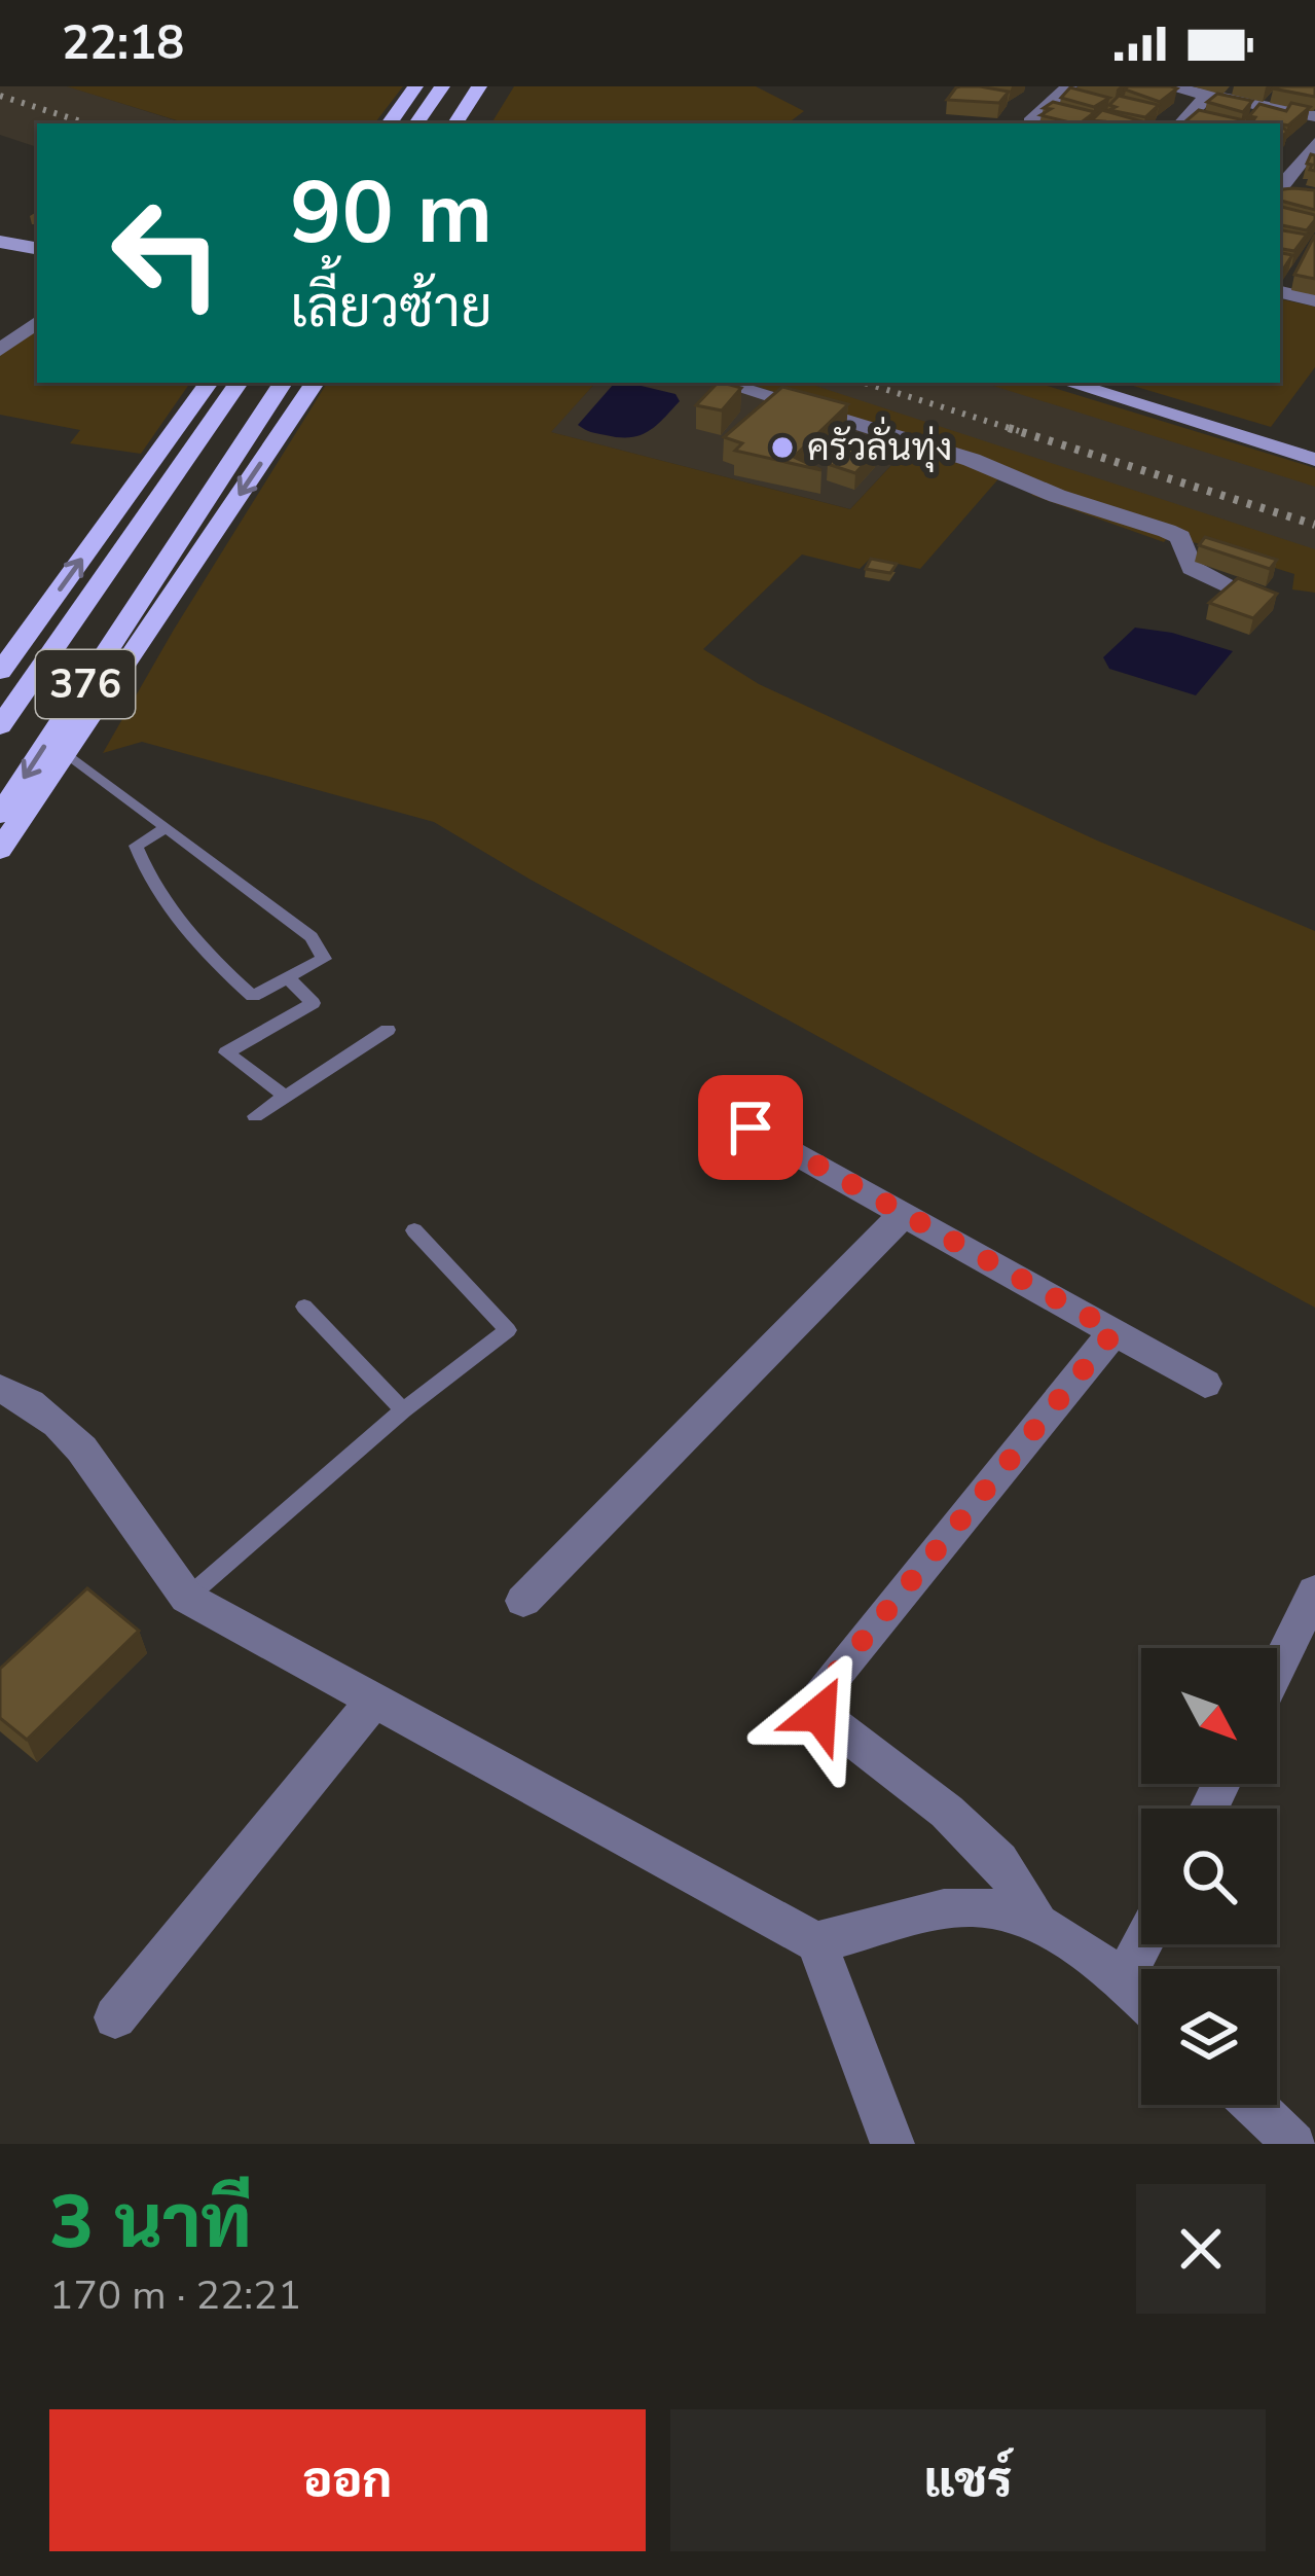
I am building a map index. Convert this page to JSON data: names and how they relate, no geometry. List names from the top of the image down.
{
  "streets": {
    "main road": ["376"]
  },
  "places": ["ครัวลั่นทุ่ง"],
  "north": "bottom right",
  "page": {
    "status": "22:18",
    "turn": ["90 m", "เลี้ยวซ้าย"],
    "heading": ["3 นาที", "170 m · 22:21"],
    "buttons": ["ออก", "แชร์"]
  }
}
